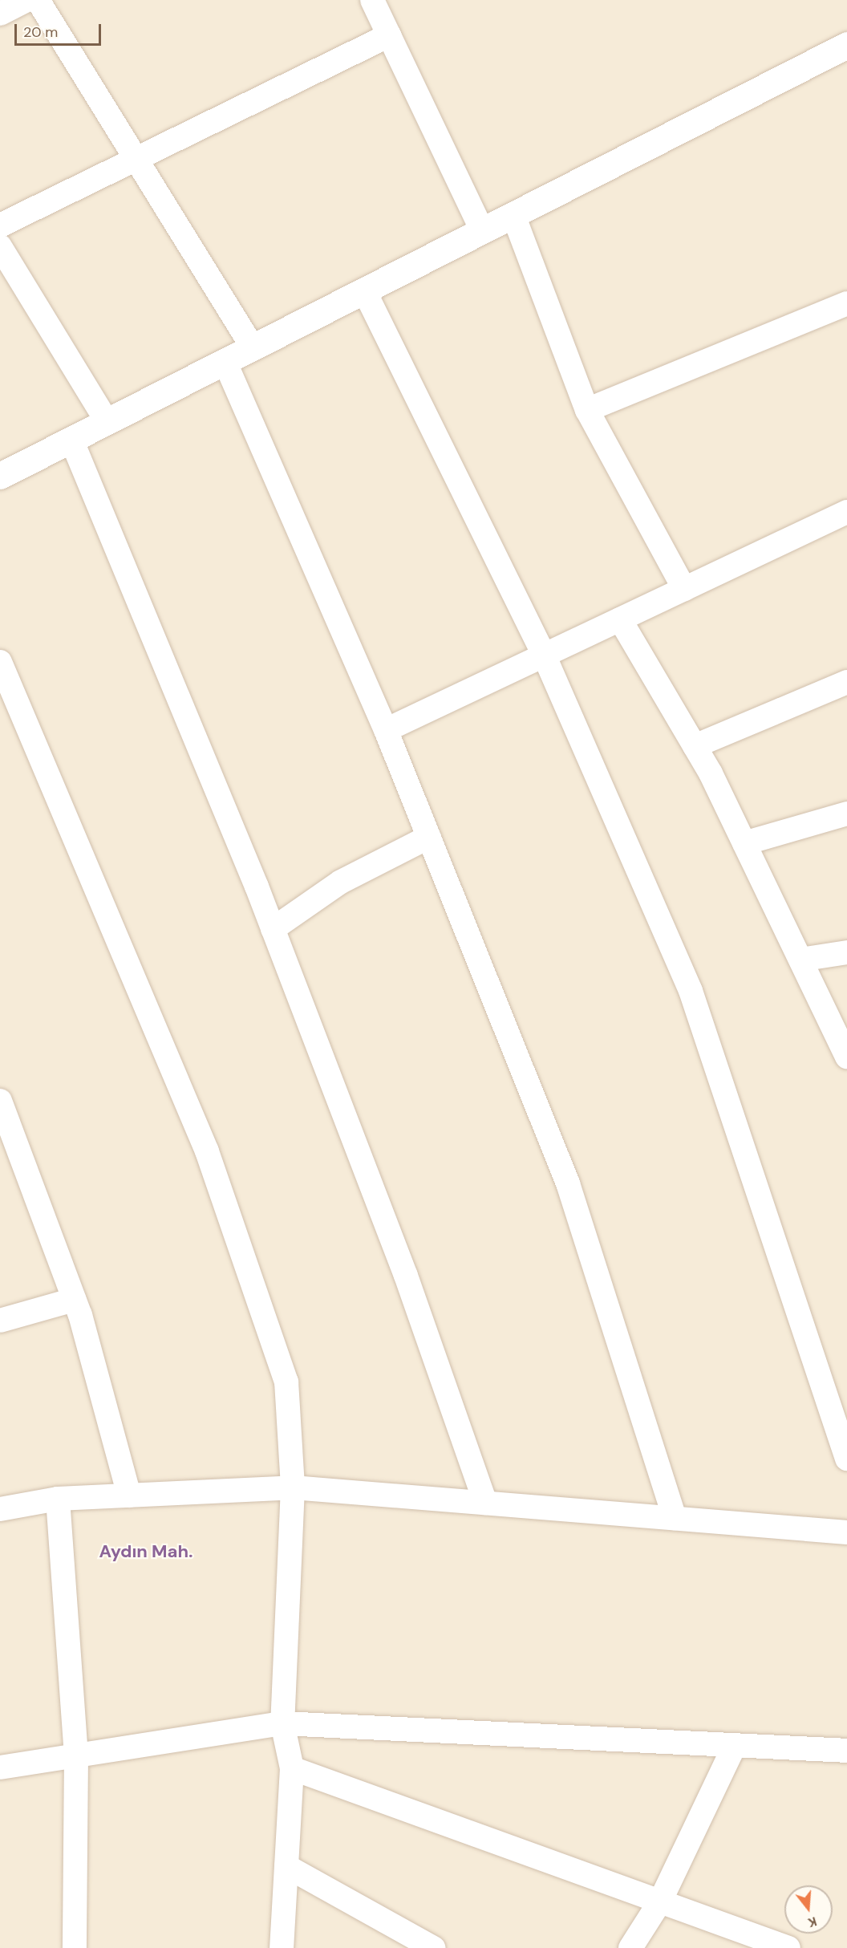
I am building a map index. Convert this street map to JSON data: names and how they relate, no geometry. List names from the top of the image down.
{
  "districts": ["Aydın Mah."],
  "scale_bar": "20 m",
  "north": "bottom"
}
